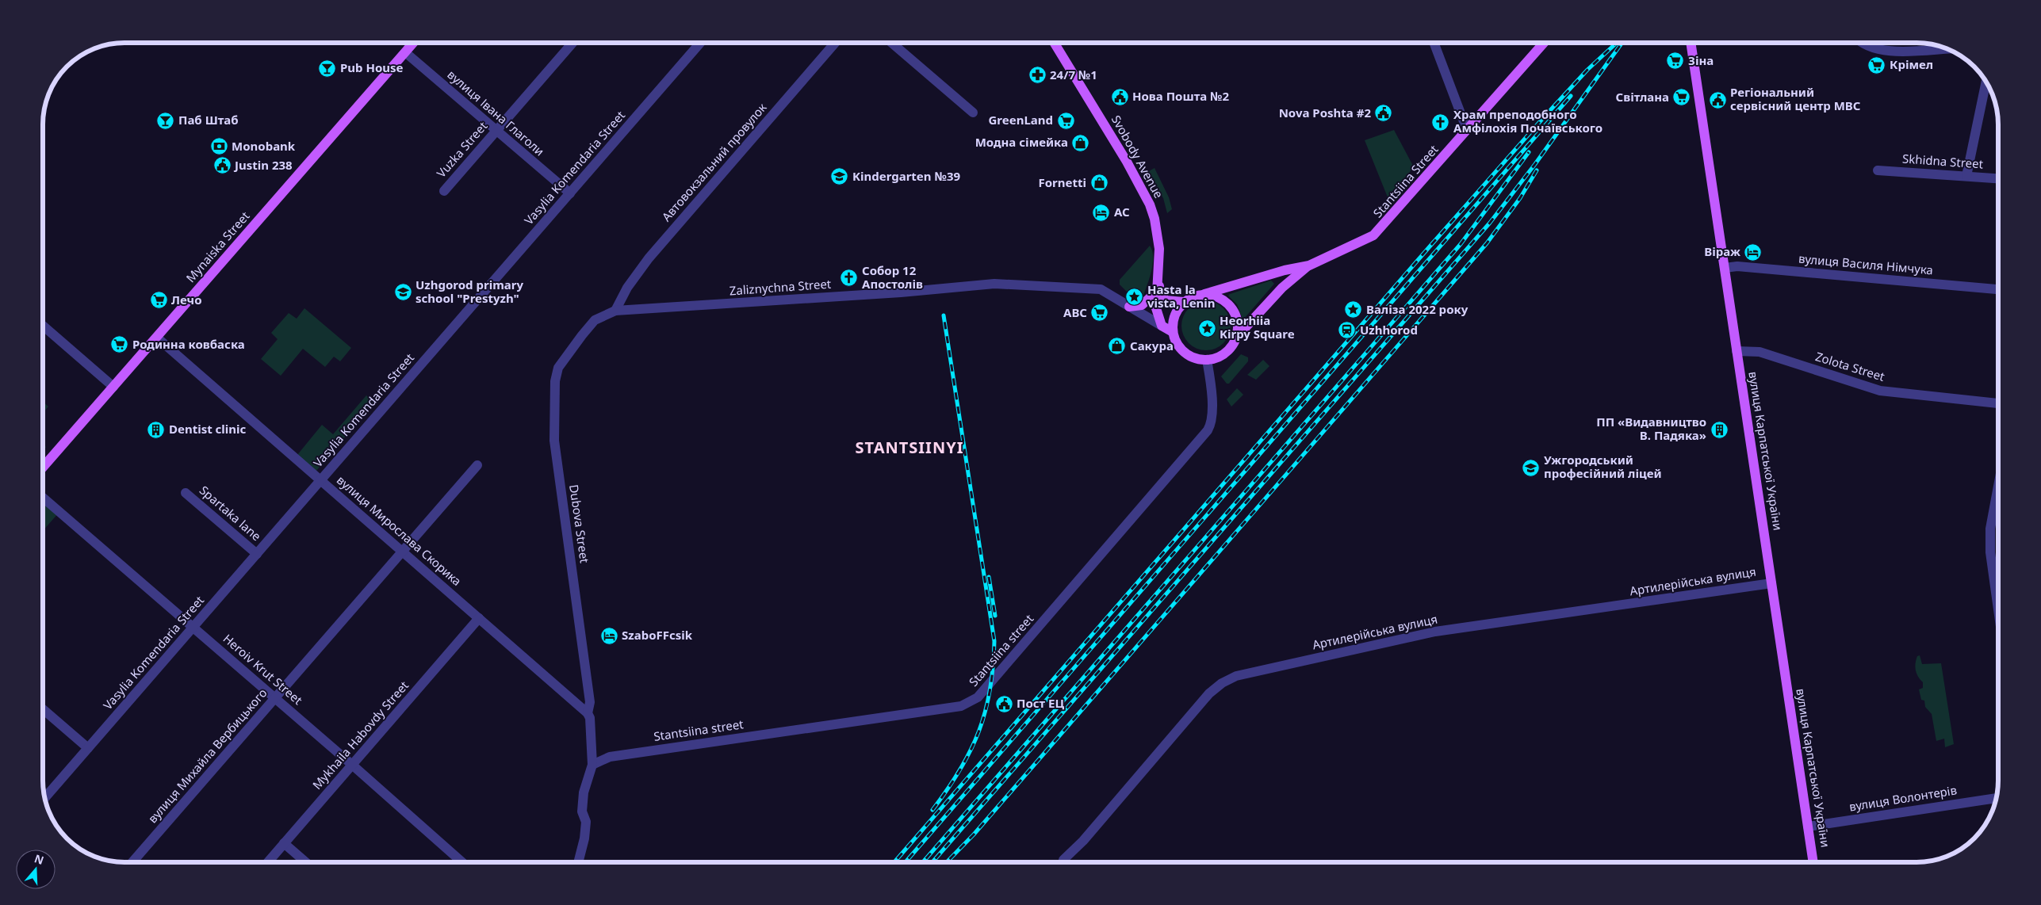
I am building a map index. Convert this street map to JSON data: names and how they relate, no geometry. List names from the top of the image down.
{
  "streets": {
    "main road": [
      "Svobody Avenue",
      "Stantsiina Street",
      "Mynaiska Street",
      "Zaliznychna Street",
      "вулиця Карпатської України"
    ],
    "street": [
      "вулиця Івана Глаголи",
      "Vuzka Street",
      "Skhidna Street",
      "Автовокзальний провулок",
      "Vasylia Komendaria Street",
      "вулиця Василя Німчука",
      "Zolota Street",
      "Spartaka lane",
      "Dubova Street",
      "вулиця Мирослава Скорика",
      "Артилерійська вулиця",
      "Stantsiina street",
      "Heroiv Krut Street",
      "Mykhaila Habovdy Street",
      "вулиця Михайла Вербицького",
      "вулиця Волонтерів"
    ]
  },
  "crossings": [
    ["вулиця Івана Глаголи", "Vuzka Street"],
    ["вулиця Івана Глаголи", "Vasylia Komendaria Street"],
    ["вулиця Івана Глаголи", "Mynaiska Street"],
    ["Svobody Avenue", "Stantsiina Street"],
    ["Svobody Avenue", "Zaliznychna Street"],
    ["Svobody Avenue", "Stantsiina street"],
    ["Автовокзальний провулок", "Zaliznychna Street"],
    ["Автовокзальний провулок", "Dubova Street"],
    ["Vasylia Komendaria Street", "Spartaka lane"],
    ["Vasylia Komendaria Street", "вулиця Мирослава Скорика"],
    ["Vasylia Komendaria Street", "Heroiv Krut Street"],
    ["Stantsiina Street", "Zaliznychna Street"],
    ["Stantsiina Street", "Stantsiina street"],
    ["Mynaiska Street", "вулиця Мирослава Скорика"],
    ["вулиця Василя Німчука", "вулиця Карпатської України"],
    ["Zaliznychna Street", "Dubova Street"],
    ["Zaliznychna Street", "Stantsiina street"],
    ["Zolota Street", "вулиця Карпатської України"],
    ["вулиця Карпатської України", "Артилерійська вулиця"],
    ["вулиця Карпатської України", "вулиця Волонтерів"],
    ["Dubova Street", "вулиця Мирослава Скорика"],
    ["Dubova Street", "Stantsiina street"],
    ["вулиця Мирослава Скорика", "Mykhaila Habovdy Street"],
    ["вулиця Мирослава Скорика", "вулиця Михайла Вербицького"],
    ["Heroiv Krut Street", "Mykhaila Habovdy Street"],
    ["Heroiv Krut Street", "вулиця Михайла Вербицького"]
  ],
  "districts": ["STANTSIINYI"],
  "places": {
    "supermarket": [
      "Зіна",
      "Крімел",
      "Світлана",
      "GreenLand",
      "Лечо",
      "ABC",
      "Родинна ковбаска"
    ],
    "bar": ["Pub House", "Паб Штаб"],
    "pharmacy": ["24/7 №1"],
    "public building": [
      "Нова Пошта №2",
      "Регіональний сервісний центр МВС",
      "Nova Poshta #2",
      "Justin 238",
      "Пост ЕЦ"
    ],
    "church": ["Храм преподобного Амфілохія Почаївського", "Собор 12 Апостолів"],
    "shop": ["Модна сімейка", "Fornetti", "Сакура"],
    "bank": ["Monobank"],
    "school or university": ["Kindergarten №39", "Uzhgorod primary school \"Prestyzh\"", "Ужгородський професійний ліцей"],
    "hotel": ["AC", "Віраж", "SzaboFFcsik"],
    "place": ["Hasta la vista, Lenin", "Валіза 2022 року", "Heorhiia Kirpy Square"],
    "station": ["Uzhhorod"],
    "building": ["Dentist clinic", "ПП «Видавництво В. Падяка»"]
  },
  "north": "top"
}
